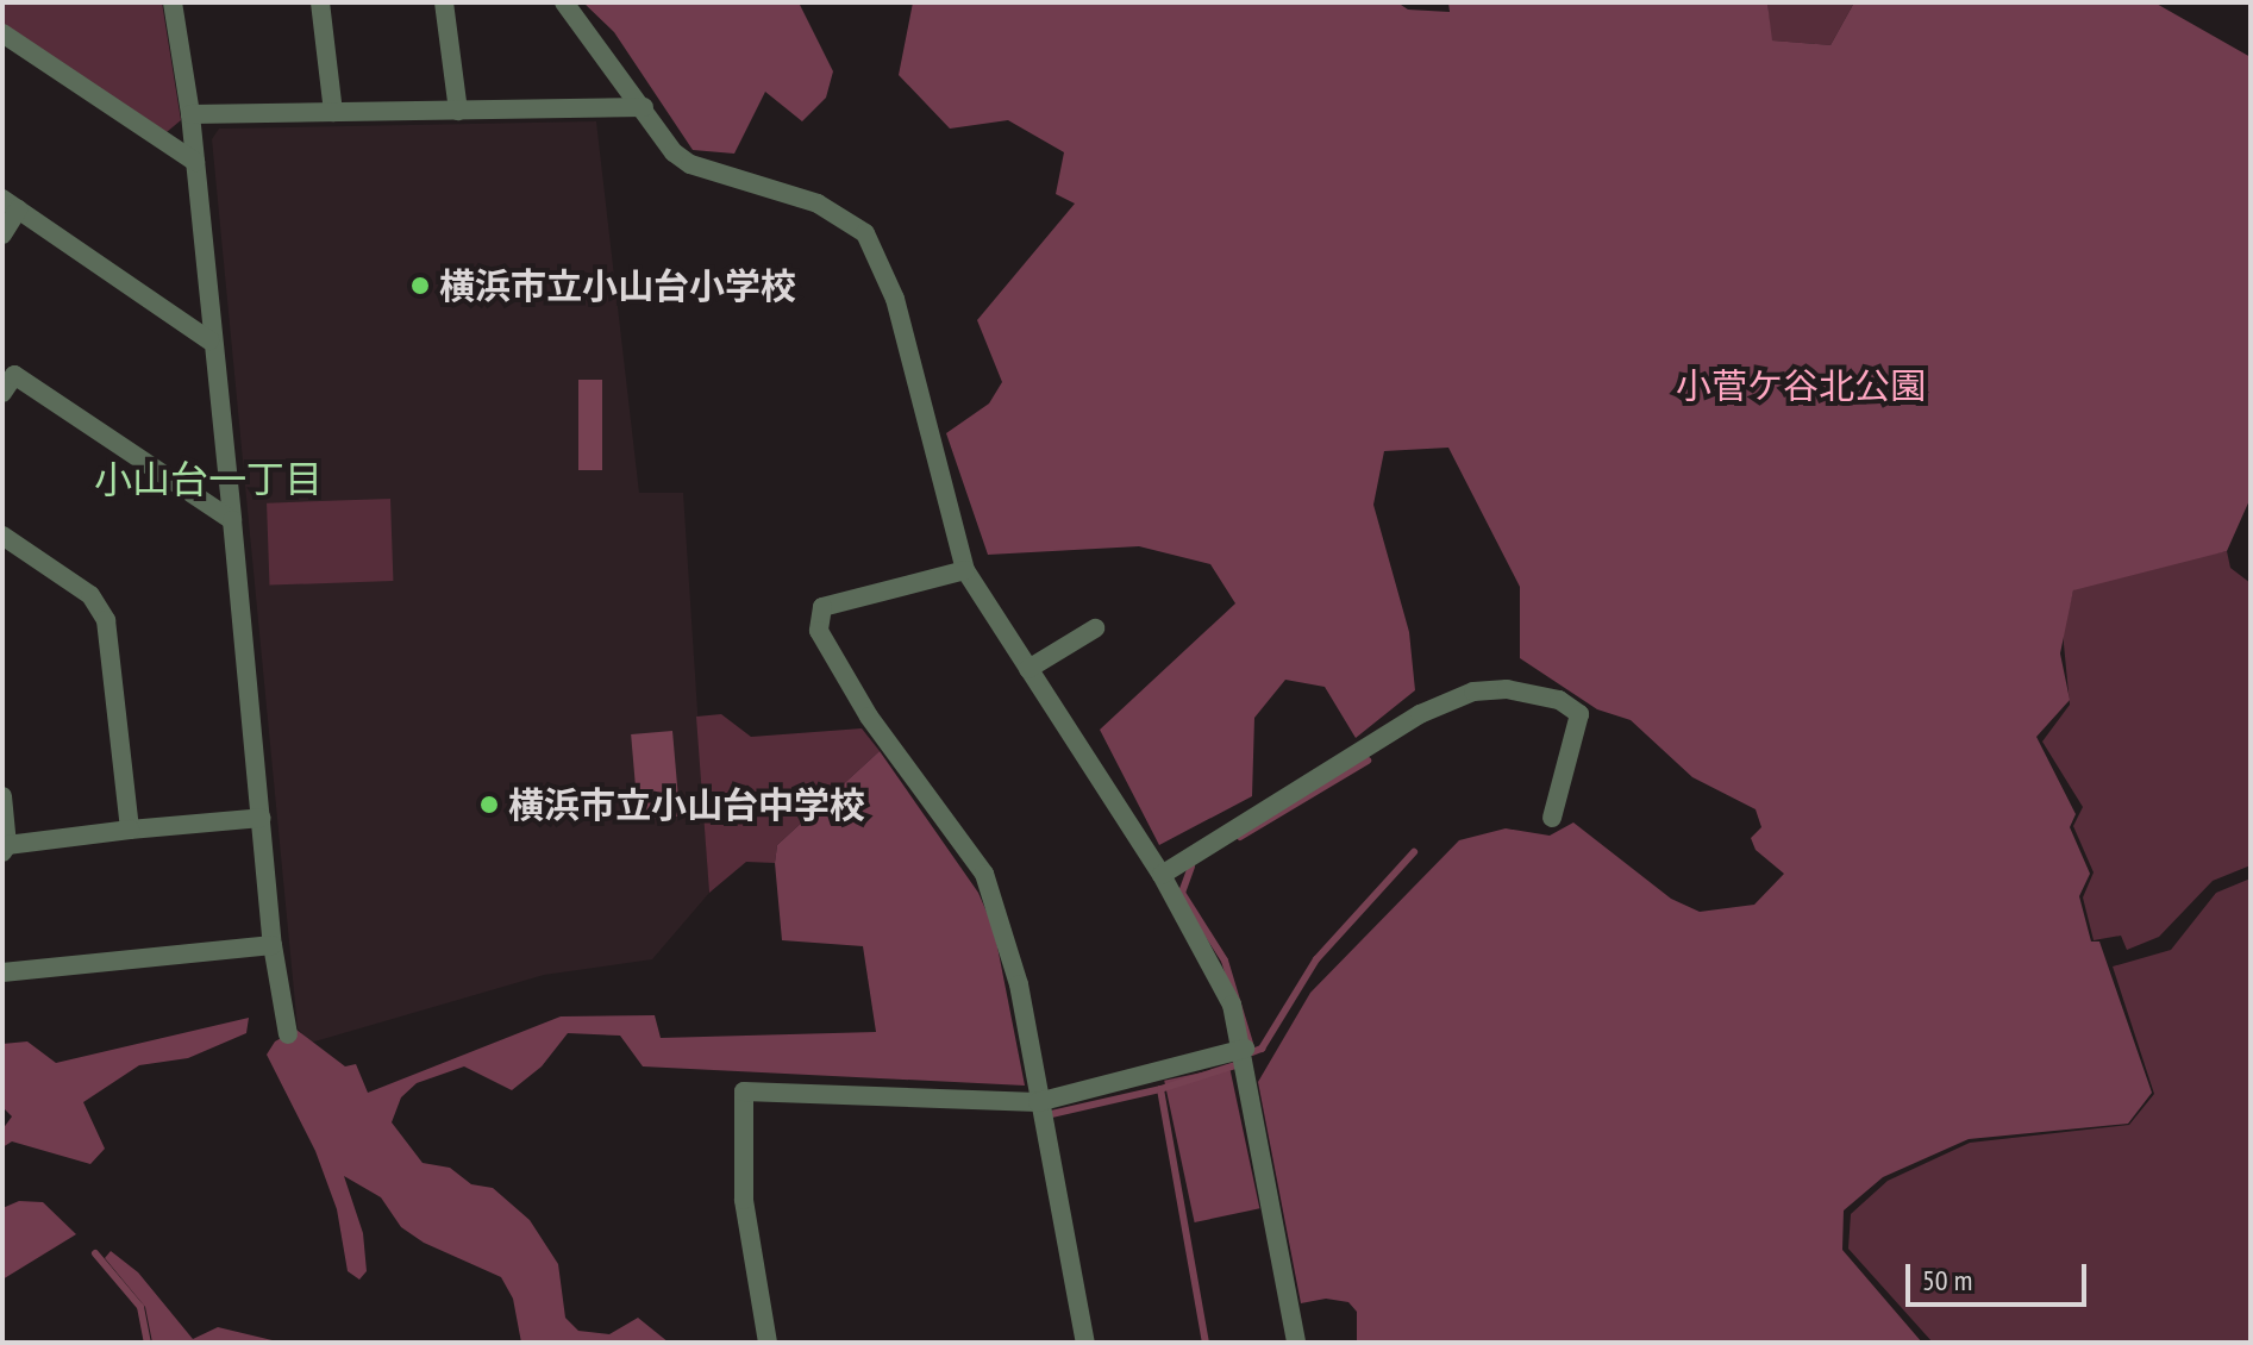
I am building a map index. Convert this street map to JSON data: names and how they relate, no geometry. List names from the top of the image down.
{
  "districts": ["小山台一丁目"],
  "parks": ["小菅ケ谷北公園"],
  "places": ["横浜市立小山台小学校", "横浜市立小山台中学校"],
  "scale_bar": "50 m"
}
